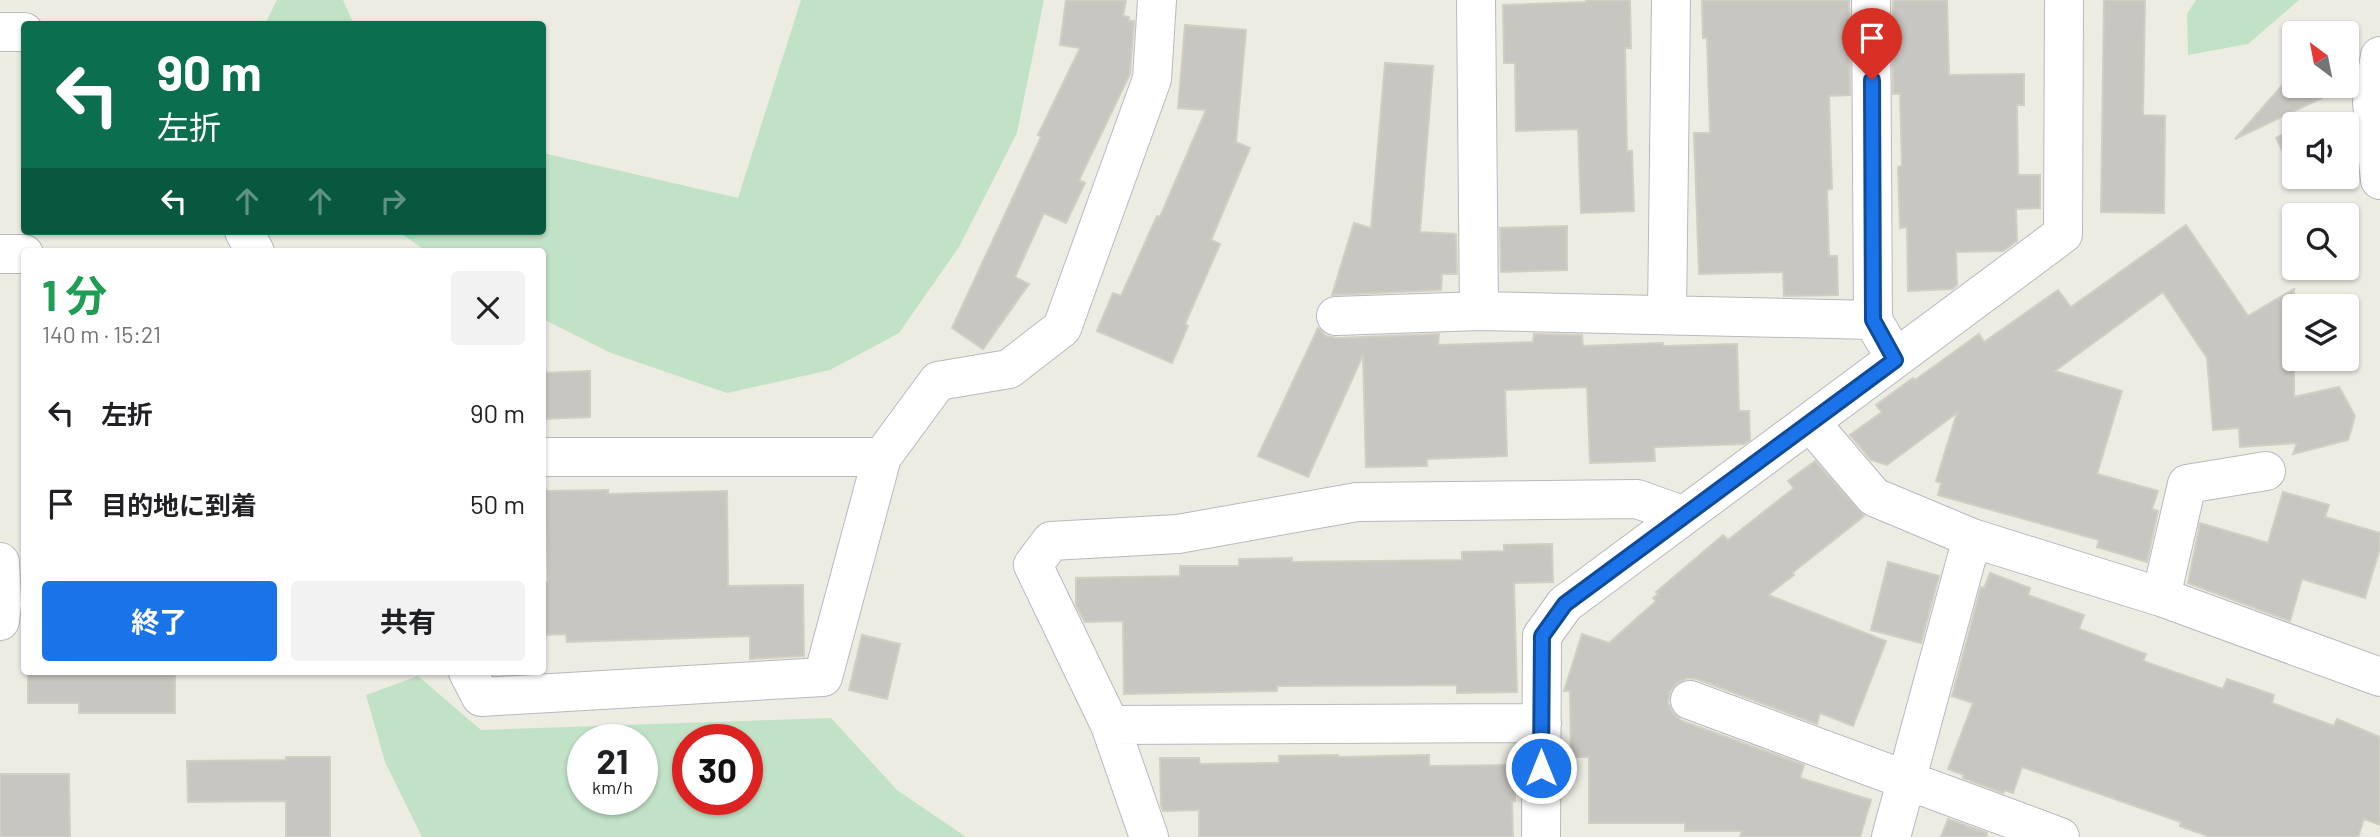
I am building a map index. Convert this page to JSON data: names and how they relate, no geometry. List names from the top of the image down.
{
  "north": "top left",
  "page": {
    "turn": ["90 m", "左折"],
    "heading": ["1 分", "140 m · 15:21"],
    "list": [
      {
        "name": "左折",
        "value": "90 m"
      },
      {
        "name": "目的地に到着",
        "value": "50 m"
      }
    ],
    "buttons": ["終了", "共有"],
    "speed": "21 km/h",
    "limit": "30"
  }
}
